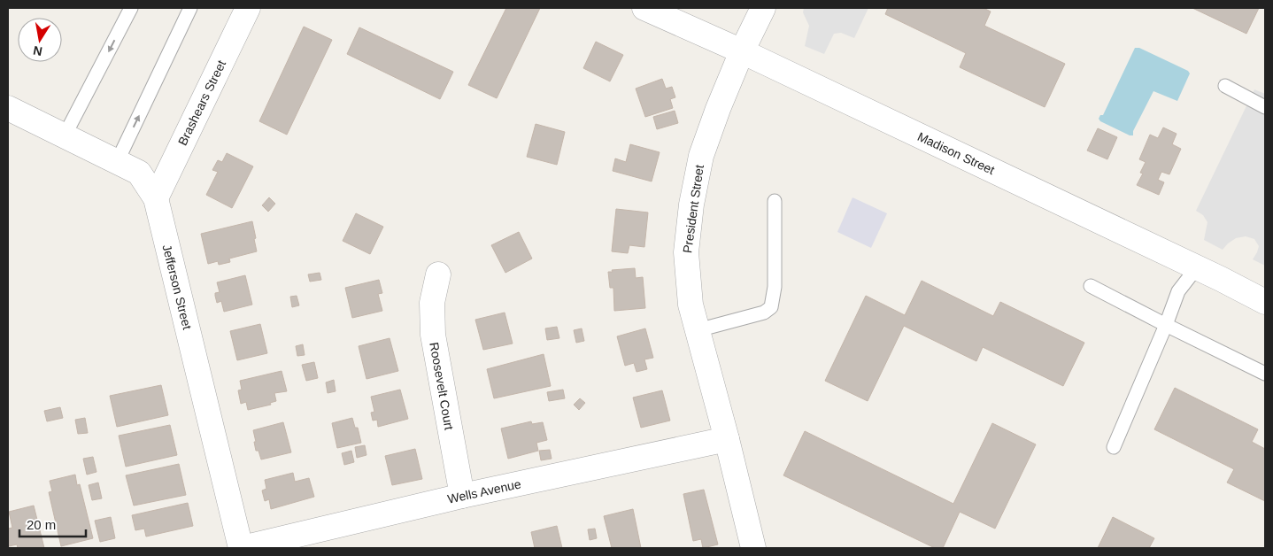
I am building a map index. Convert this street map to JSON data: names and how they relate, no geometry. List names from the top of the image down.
{
  "streets": {
    "street": [
      "Brashears Street",
      "Madison Street",
      "President Street",
      "Jefferson Street",
      "Roosevelt Court",
      "Wells Avenue"
    ]
  },
  "crossings": [
    ["Brashears Street", "Jefferson Street"],
    ["Madison Street", "President Street"],
    ["President Street", "Wells Avenue"],
    ["Jefferson Street", "Wells Avenue"],
    ["Roosevelt Court", "Wells Avenue"]
  ],
  "scale_bar": "20 m",
  "north": "bottom"
}
